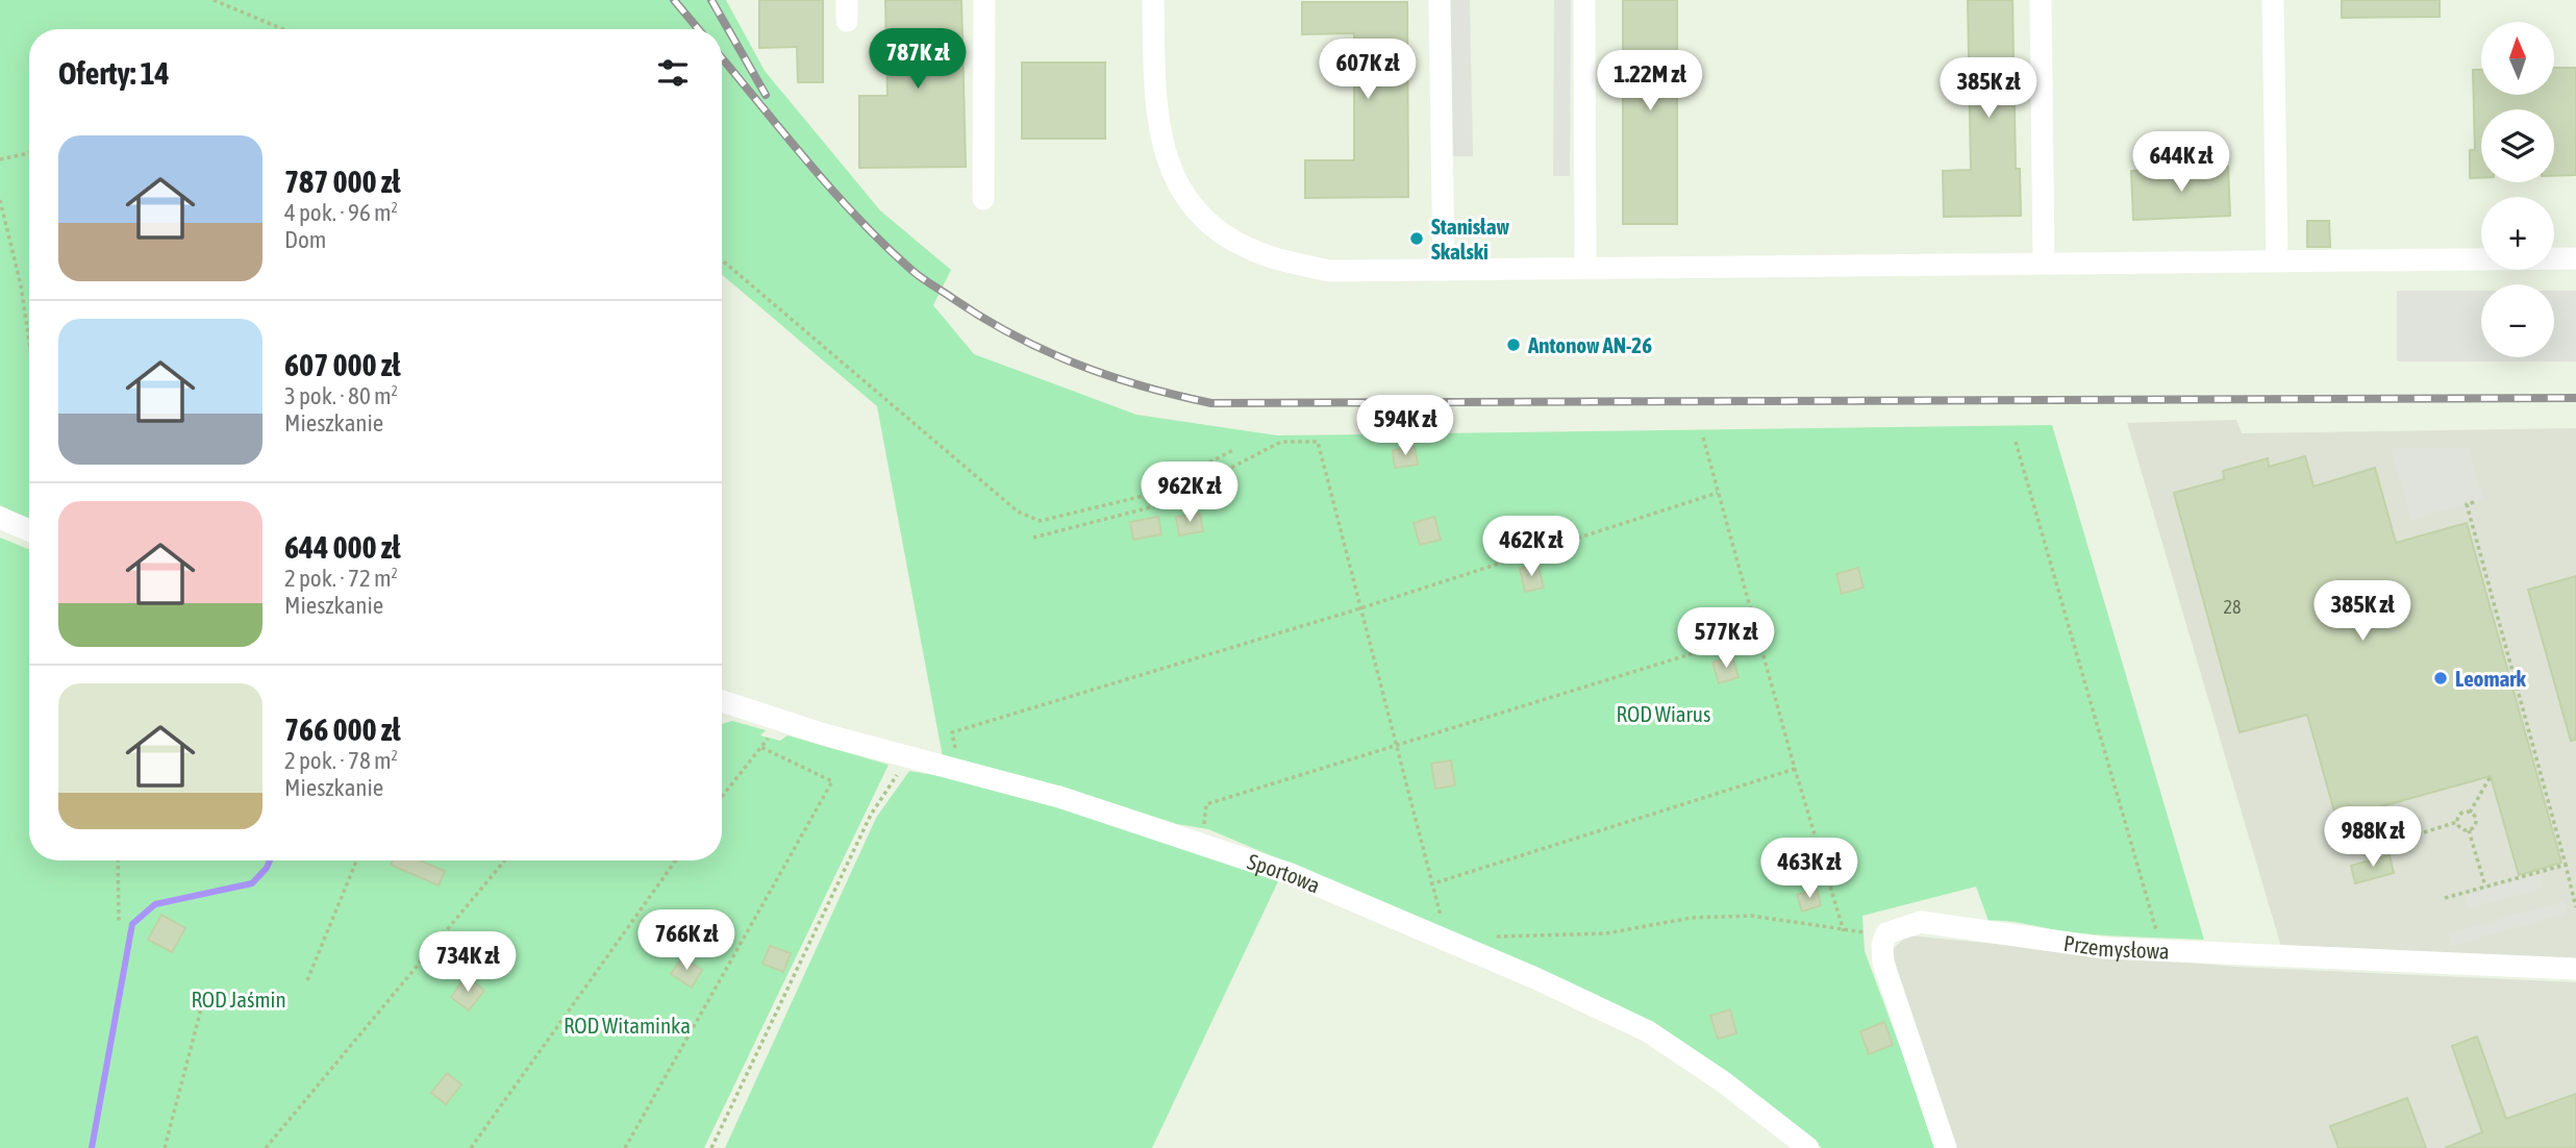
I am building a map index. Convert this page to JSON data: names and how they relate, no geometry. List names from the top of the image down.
{
  "streets": {
    "street": ["Sportowa", "Przemysłowa"]
  },
  "parks": ["ROD Wiarus", "ROD Jaśmin", "ROD Witaminka"],
  "places": ["Stanisław Skalski", "Antonow AN-26", "Leomark"],
  "house_numbers": ["28"],
  "north": "top",
  "page": {
    "map_buttons": ["+", "−"],
    "price": [
      "787K zł",
      "607K zł",
      "1.22M zł",
      "385K zł",
      "644K zł",
      "594K zł",
      "962K zł",
      "462K zł",
      "385K zł",
      "577K zł",
      "988K zł",
      "463K zł",
      "766K zł",
      "734K zł"
    ],
    "heading": "Oferty: 14",
    "list": [
      {
        "name": "787 000 zł",
        "note": "4 pok. · 96 m² · Dom"
      },
      {
        "name": "607 000 zł",
        "note": "3 pok. · 80 m² · Mieszkanie"
      },
      {
        "name": "644 000 zł",
        "note": "2 pok. · 72 m² · Mieszkanie"
      },
      {
        "name": "766 000 zł",
        "note": "2 pok. · 78 m² · Mieszkanie"
      }
    ]
  }
}
